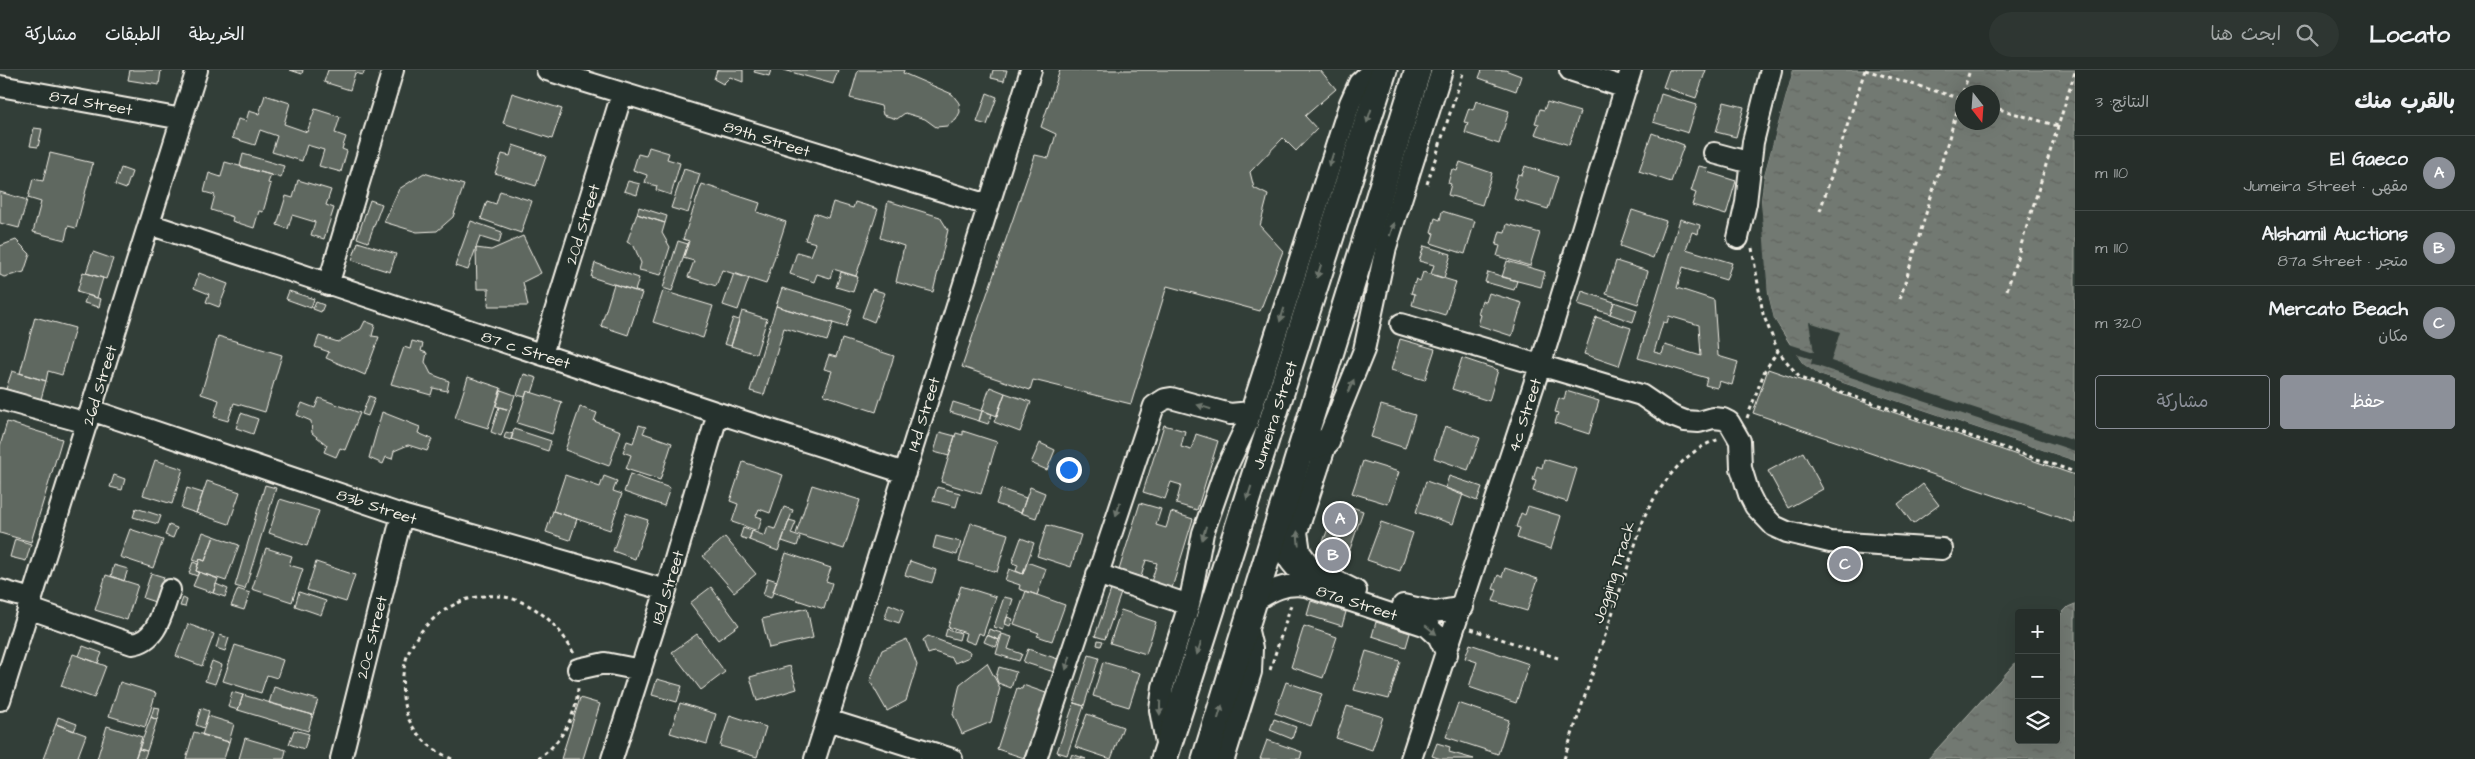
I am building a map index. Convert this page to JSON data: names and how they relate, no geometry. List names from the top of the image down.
{
  "streets": {
    "main road": ["Jumeira Street"],
    "street": [
      "87d Street",
      "89th Street",
      "20d Street",
      "87 c Street",
      "26d Street",
      "14d Street",
      "4c Street",
      "83b Street",
      "18d Street",
      "87a Street",
      "20c Street"
    ],
    "path": ["Jogging Track"]
  },
  "crossings": [
    ["87d Street", "26d Street"],
    ["89th Street", "20d Street"],
    ["89th Street", "14d Street"],
    ["20d Street", "87 c Street"],
    ["87 c Street", "26d Street"],
    ["87 c Street", "14d Street"],
    ["87 c Street", "18d Street"],
    ["26d Street", "83b Street"],
    ["4c Street", "87a Street"],
    ["83b Street", "18d Street"],
    ["83b Street", "20c Street"]
  ],
  "north": "bottom",
  "page": {
    "header": "Locato",
    "search": "ابحث هنا",
    "nav": ["الخريطة", "الطبقات", "مشاركة"],
    "heading": ["بالقرب منك", "النتائج: 3"],
    "list": [
      {
        "mark": "A",
        "name": "El Gaeco",
        "note": "مقهى · Jumeira Street",
        "value": "110 m"
      },
      {
        "mark": "B",
        "name": "Alshamil Auctions",
        "note": "متجر · 87a Street",
        "value": "110 m"
      },
      {
        "mark": "C",
        "name": "Mercato Beach",
        "note": "مكان",
        "value": "320 m"
      }
    ],
    "buttons": ["حفظ", "مشاركة"],
    "pins": ["A", "B", "C"],
    "map_buttons": ["+", "−"]
  }
}
